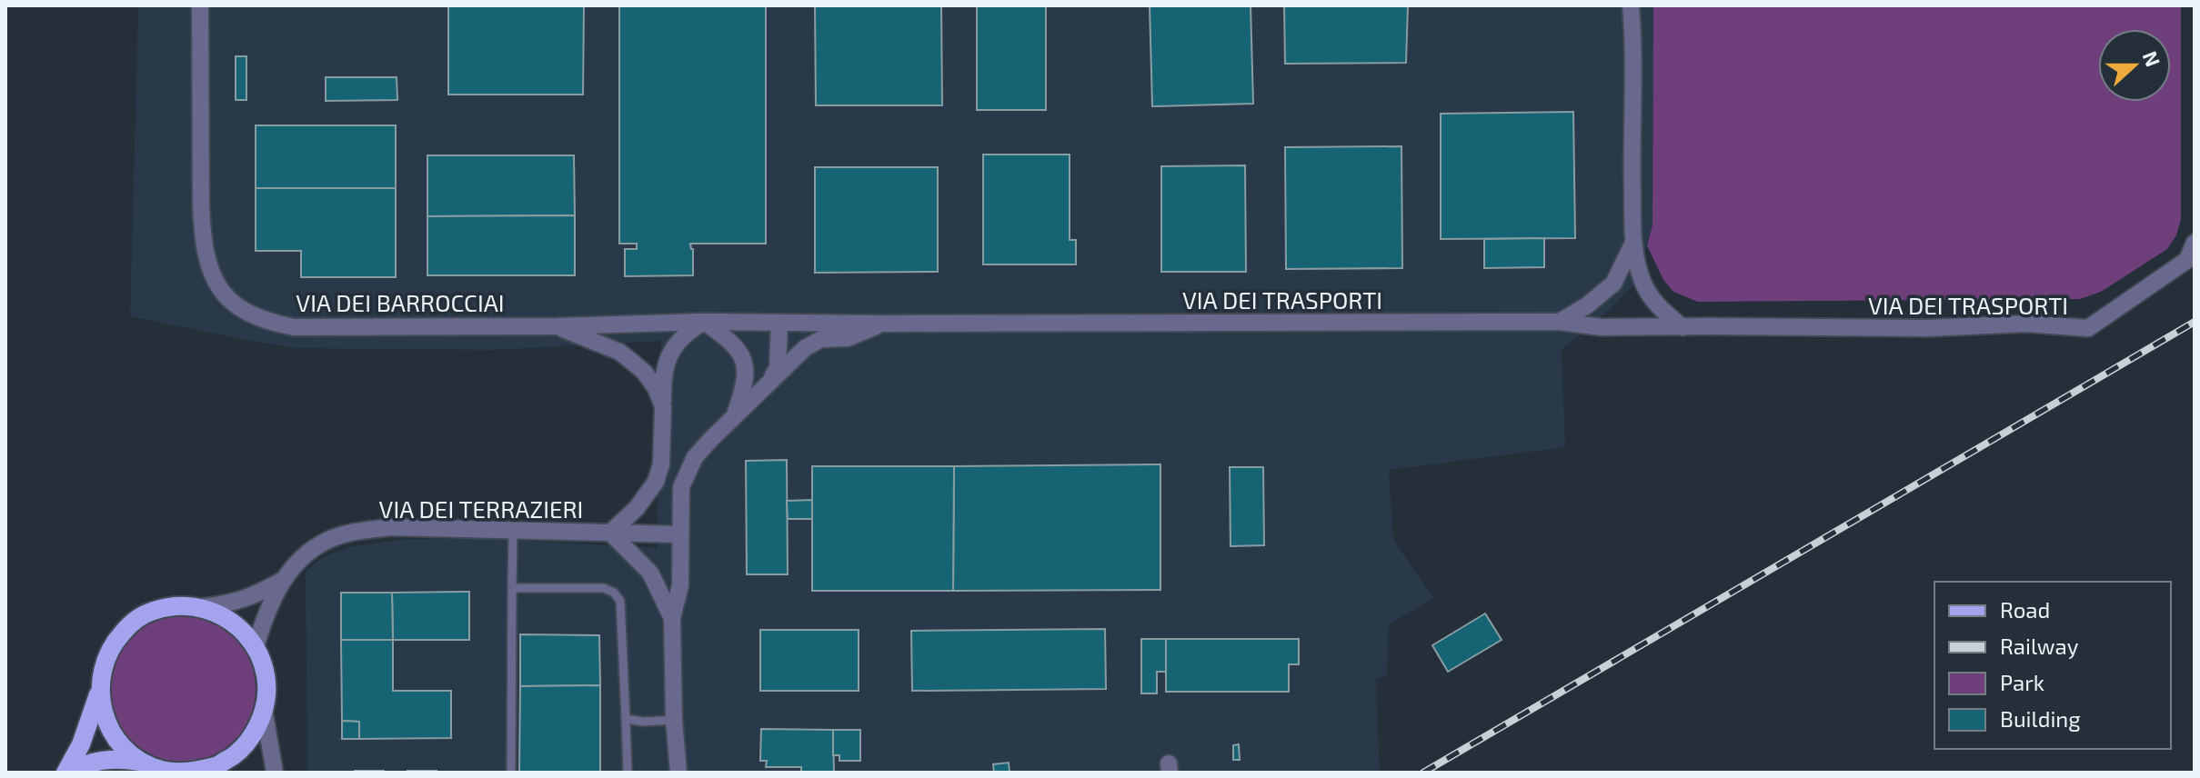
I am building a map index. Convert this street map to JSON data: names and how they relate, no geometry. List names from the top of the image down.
{
  "streets": {
    "street": ["VIA DEI TRASPORTI", "VIA DEI BARROCCIAI", "VIA DEI TERRAZIERI"]
  },
  "crossings": [
    ["VIA DEI TRASPORTI", "VIA DEI BARROCCIAI"],
    ["VIA DEI TRASPORTI", "VIA DEI TERRAZIERI"]
  ],
  "legend": [
    "Road",
    "Railway",
    "Park",
    "Building"
  ],
  "north": "right"
}
